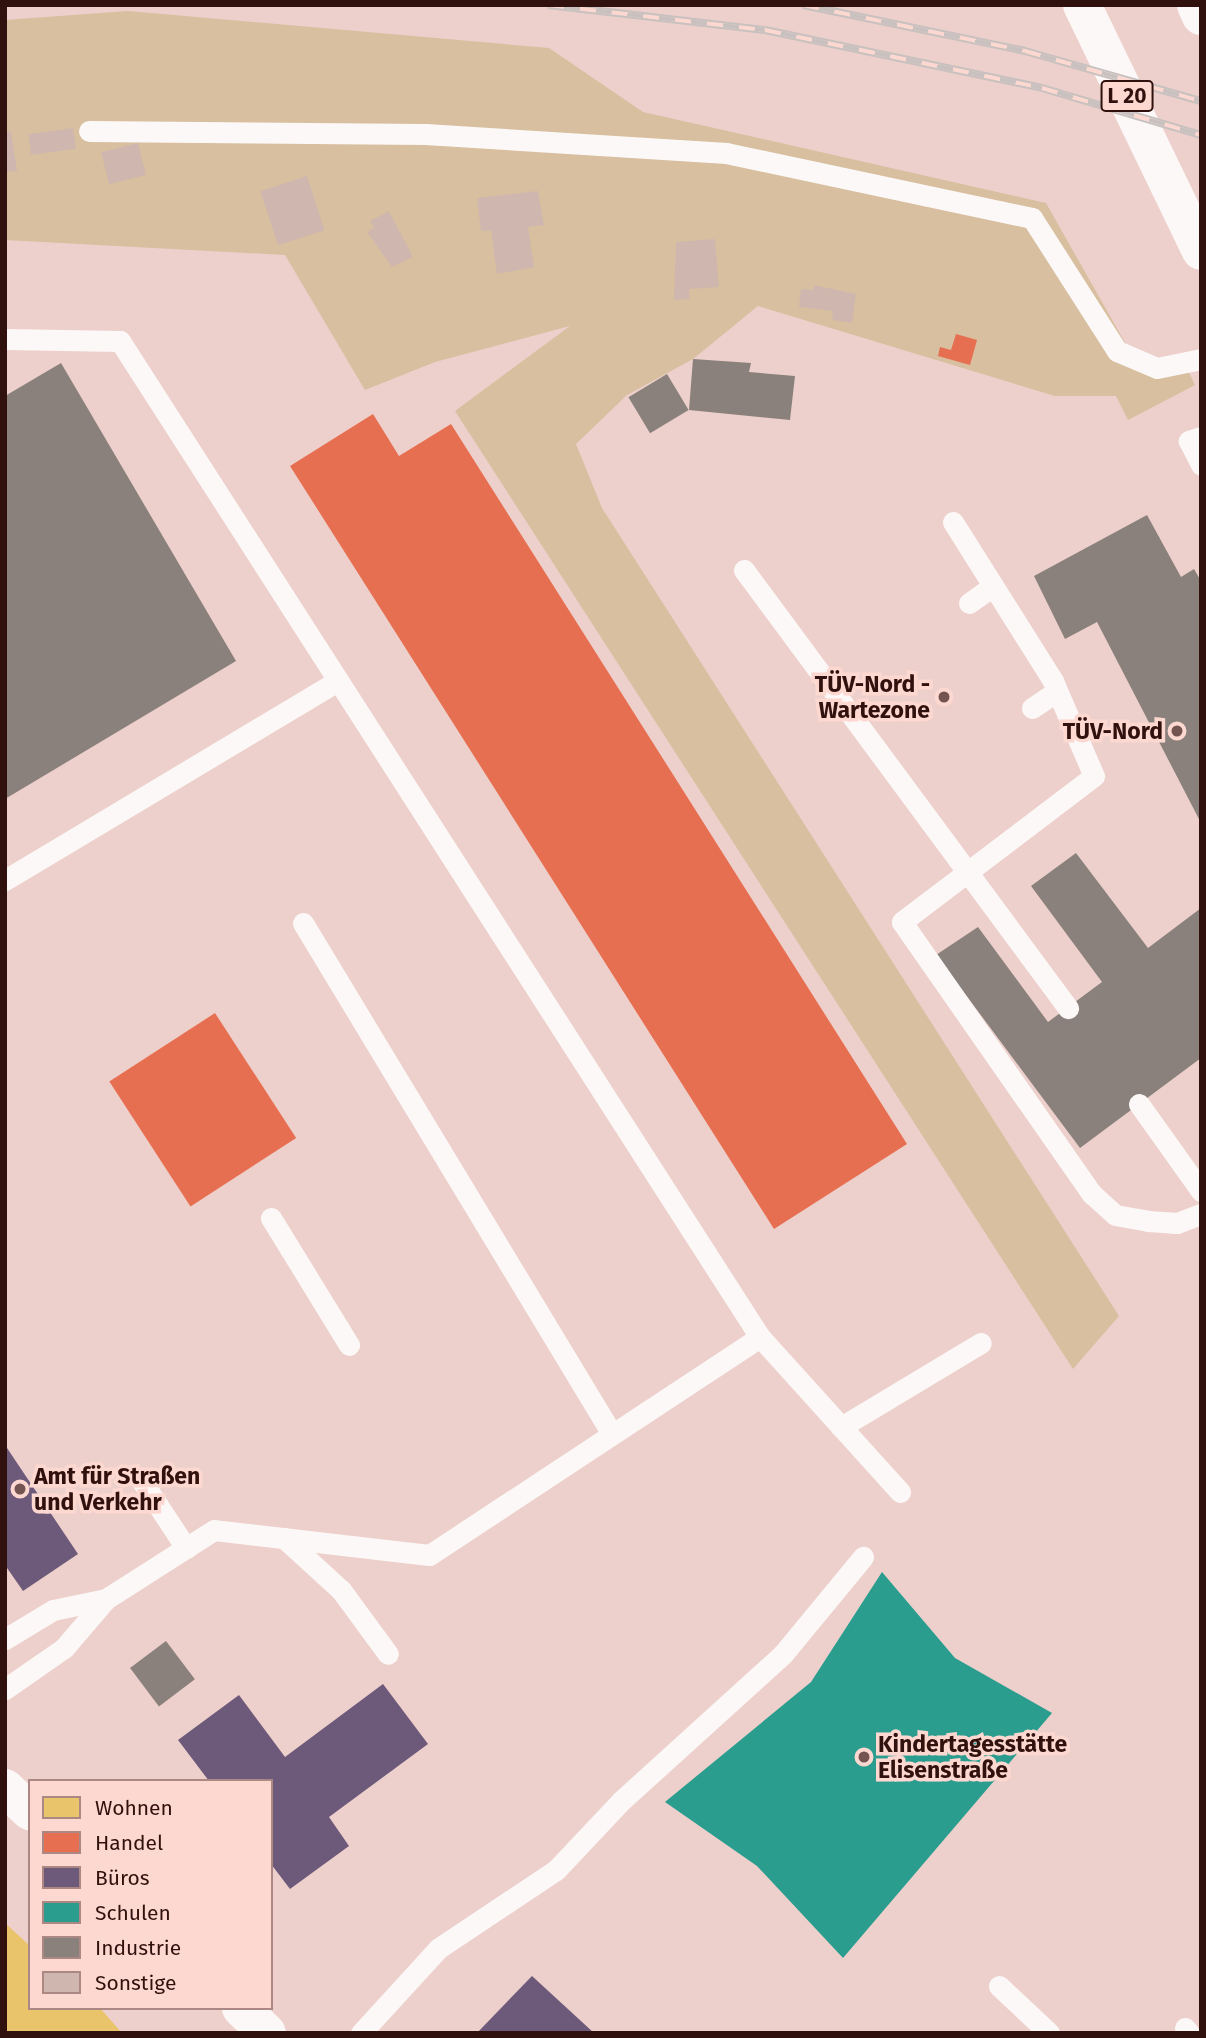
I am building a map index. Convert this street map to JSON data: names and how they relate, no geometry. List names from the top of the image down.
{
  "streets": {
    "main road": ["L 20"]
  },
  "places": [
    "TÜV-Nord - Wartezone",
    "TÜV-Nord",
    "Amt für Straßen und Verkehr",
    "Kindertagesstätte Elisenstraße"
  ],
  "legend": [
    "Wohnen",
    "Handel",
    "Büros",
    "Schulen",
    "Industrie",
    "Sonstige"
  ]
}
